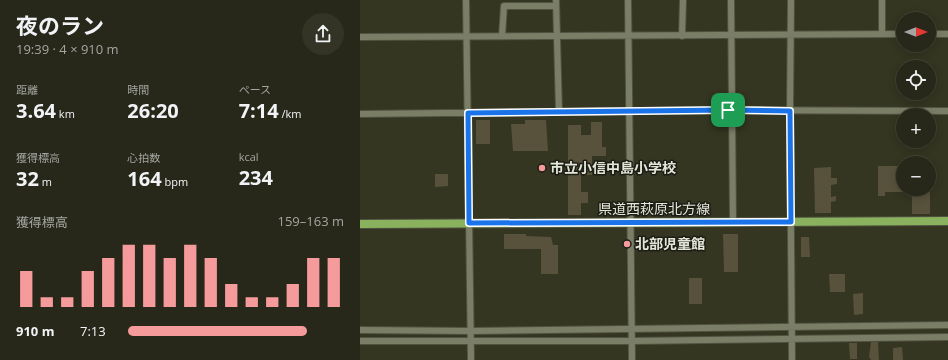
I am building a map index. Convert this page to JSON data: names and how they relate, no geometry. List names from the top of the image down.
{
  "streets": {
    "main road": ["県道西萩原北方線"]
  },
  "places": ["市立小信中島小学校", "北部児童館"],
  "north": "right",
  "page": {
    "heading": ["夜のラン", "19:39 · 4 × 910 m"],
    "map_buttons": ["+", "−"],
    "stats": [
      ["距離", "3.64 km"],
      ["時間", "26:20"],
      ["ペース", "7:14 /km"],
      ["獲得標高", "32 m"],
      ["心拍数", "164 bpm"],
      ["kcal", "234"]
    ],
    "chart": ["獲得標高", "159–163 m"],
    "list": [
      {
        "name": "910 m",
        "note": "7:13"
      }
    ]
  }
}
